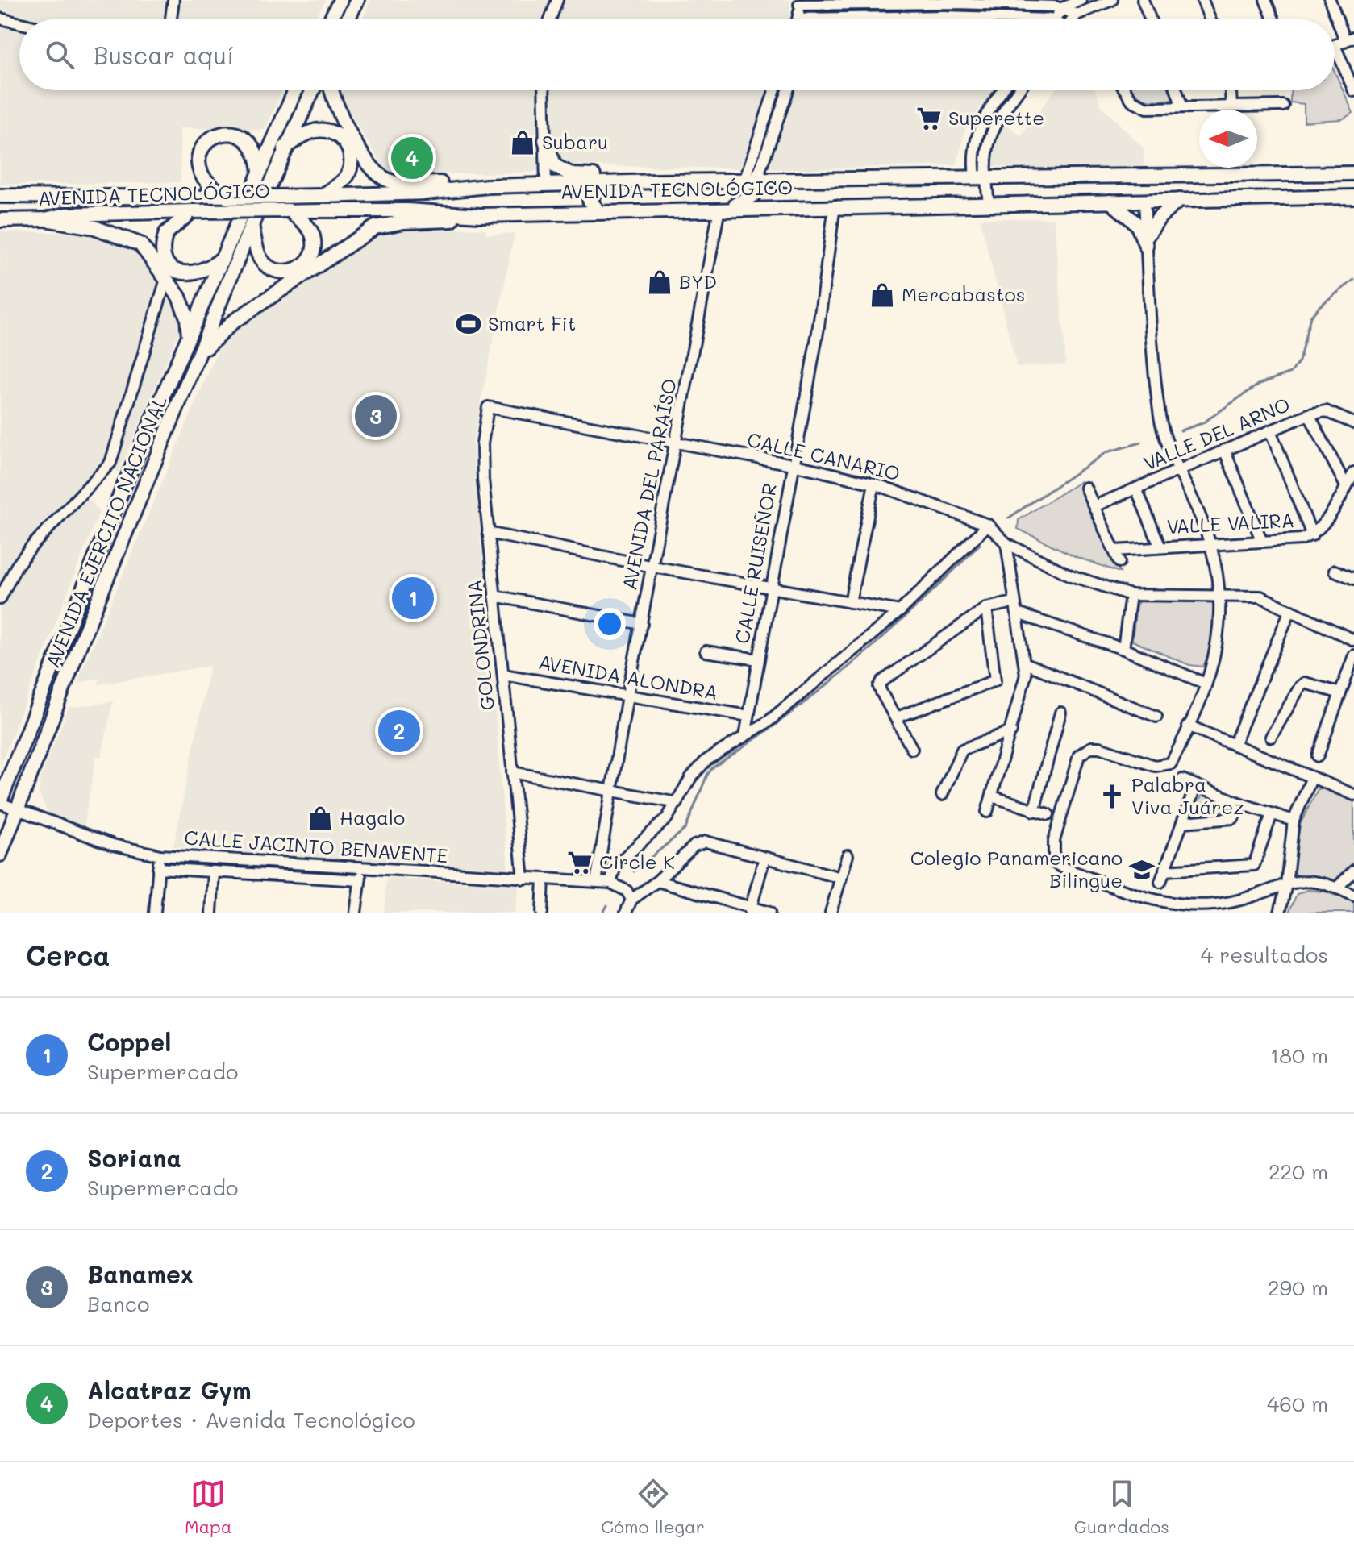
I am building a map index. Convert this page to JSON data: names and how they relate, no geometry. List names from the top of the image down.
{
  "streets": {
    "main road": ["AVENIDA TECNOLÓGICO", "AVENIDA EJERCITO NACIONAL"],
    "street": [
      "VALLE DEL ARNO",
      "CALLE CANARIO",
      "AVENIDA DEL PARAÍSO",
      "VALLE VALIRA",
      "CALLE RUISEÑOR",
      "GOLONDRINA",
      "AVENIDA ALONDRA",
      "CALLE JACINTO BENAVENTE"
    ]
  },
  "crossings": [
    ["AVENIDA TECNOLÓGICO", "AVENIDA DEL PARAÍSO"],
    ["AVENIDA TECNOLÓGICO", "CALLE RUISEÑOR"],
    ["CALLE CANARIO", "AVENIDA DEL PARAÍSO"],
    ["CALLE CANARIO", "CALLE RUISEÑOR"],
    ["CALLE CANARIO", "GOLONDRINA"],
    ["AVENIDA DEL PARAÍSO", "AVENIDA ALONDRA"],
    ["AVENIDA DEL PARAÍSO", "CALLE JACINTO BENAVENTE"],
    ["AVENIDA EJERCITO NACIONAL", "CALLE JACINTO BENAVENTE"],
    ["CALLE RUISEÑOR", "AVENIDA ALONDRA"],
    ["GOLONDRINA", "AVENIDA ALONDRA"],
    ["GOLONDRINA", "CALLE JACINTO BENAVENTE"]
  ],
  "places": {
    "supermarket": ["Superette", "Circle K"],
    "shop": [
      "Subaru",
      "BYD",
      "Mercabastos",
      "Hagalo"
    ],
    "sports": ["Smart Fit"],
    "church": ["Palabra Viva Juárez"],
    "school or university": ["Colegio Panamericano Bilingue"]
  },
  "north": "left",
  "page": {
    "search": "Buscar aquí",
    "pins": [
      "4",
      "3",
      "1",
      "2"
    ],
    "heading": ["Cerca", "4 resultados"],
    "list": [
      {
        "mark": "1",
        "name": "Coppel",
        "note": "Supermercado",
        "value": "180 m"
      },
      {
        "mark": "2",
        "name": "Soriana",
        "note": "Supermercado",
        "value": "220 m"
      },
      {
        "mark": "3",
        "name": "Banamex",
        "note": "Banco",
        "value": "290 m"
      },
      {
        "mark": "4",
        "name": "Alcatraz Gym",
        "note": "Deportes · Avenida Tecnológico",
        "value": "460 m"
      }
    ],
    "nav": ["Mapa", "Cómo llegar", "Guardados"]
  }
}
